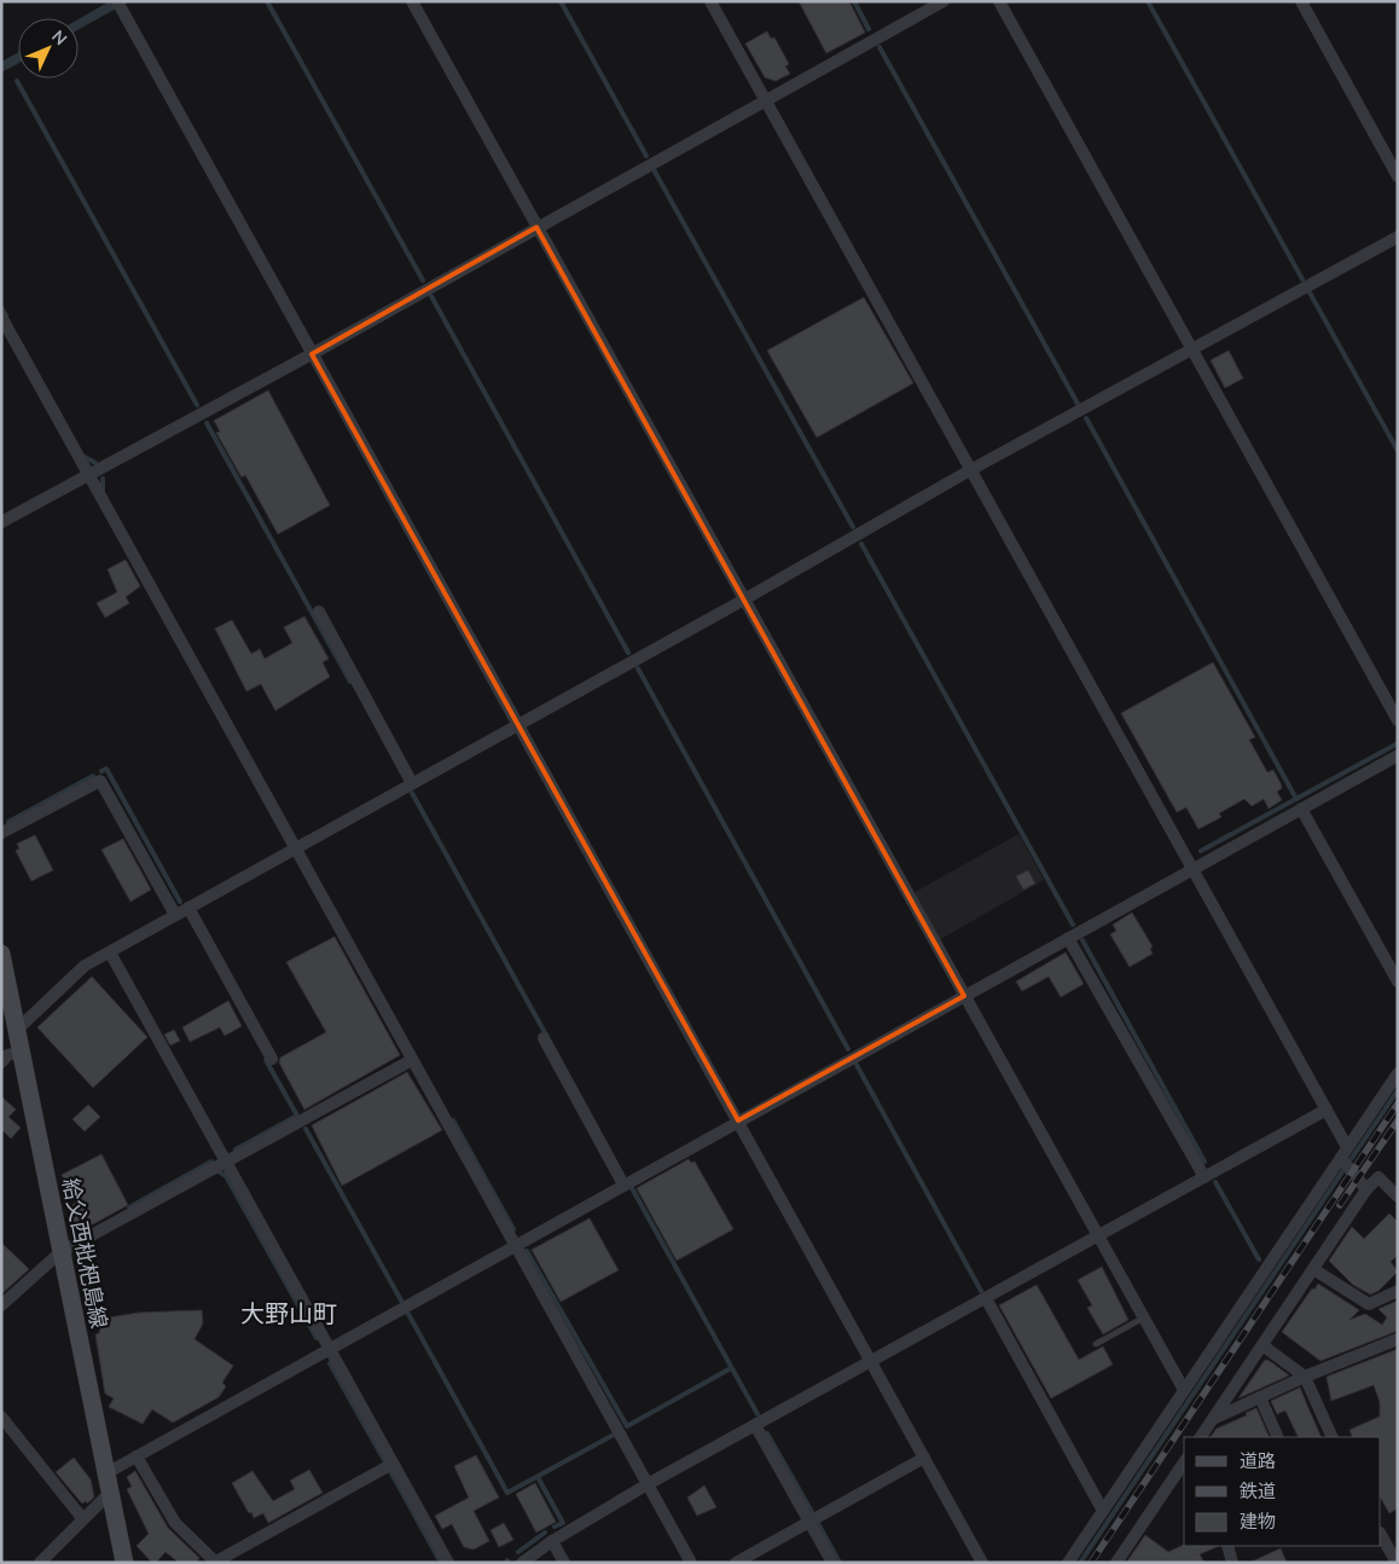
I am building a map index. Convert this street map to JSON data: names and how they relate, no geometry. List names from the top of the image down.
{
  "streets": {
    "main road": ["給父西枇杷島線"]
  },
  "districts": ["大野山町"],
  "legend": ["道路", "鉄道", "建物"],
  "north": "top right"
}
